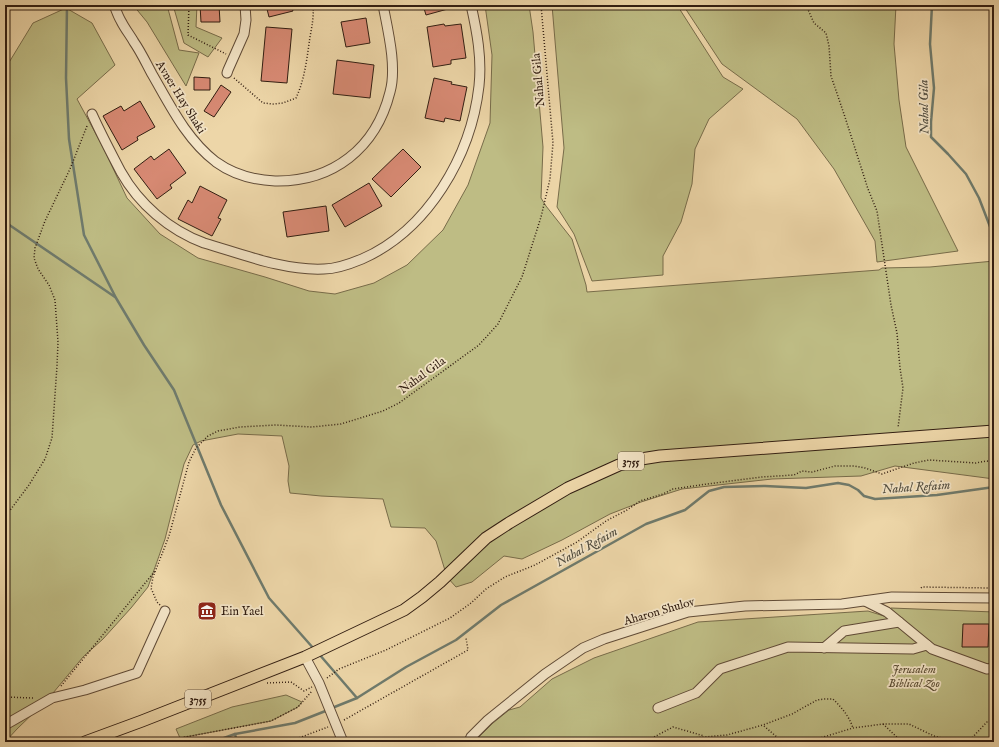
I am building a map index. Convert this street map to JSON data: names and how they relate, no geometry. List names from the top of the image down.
{
  "streets": {
    "main road": ["3755"],
    "street": ["Avner Hay Shaki", "Aharon Shulov"],
    "path": ["Nahal Gila"]
  },
  "water": ["Nahal Gila", "Nahal Refaim"],
  "parks": ["Jerusalem Biblical Zoo"],
  "places": {
    "museum": ["Ein Yael"]
  }
}
